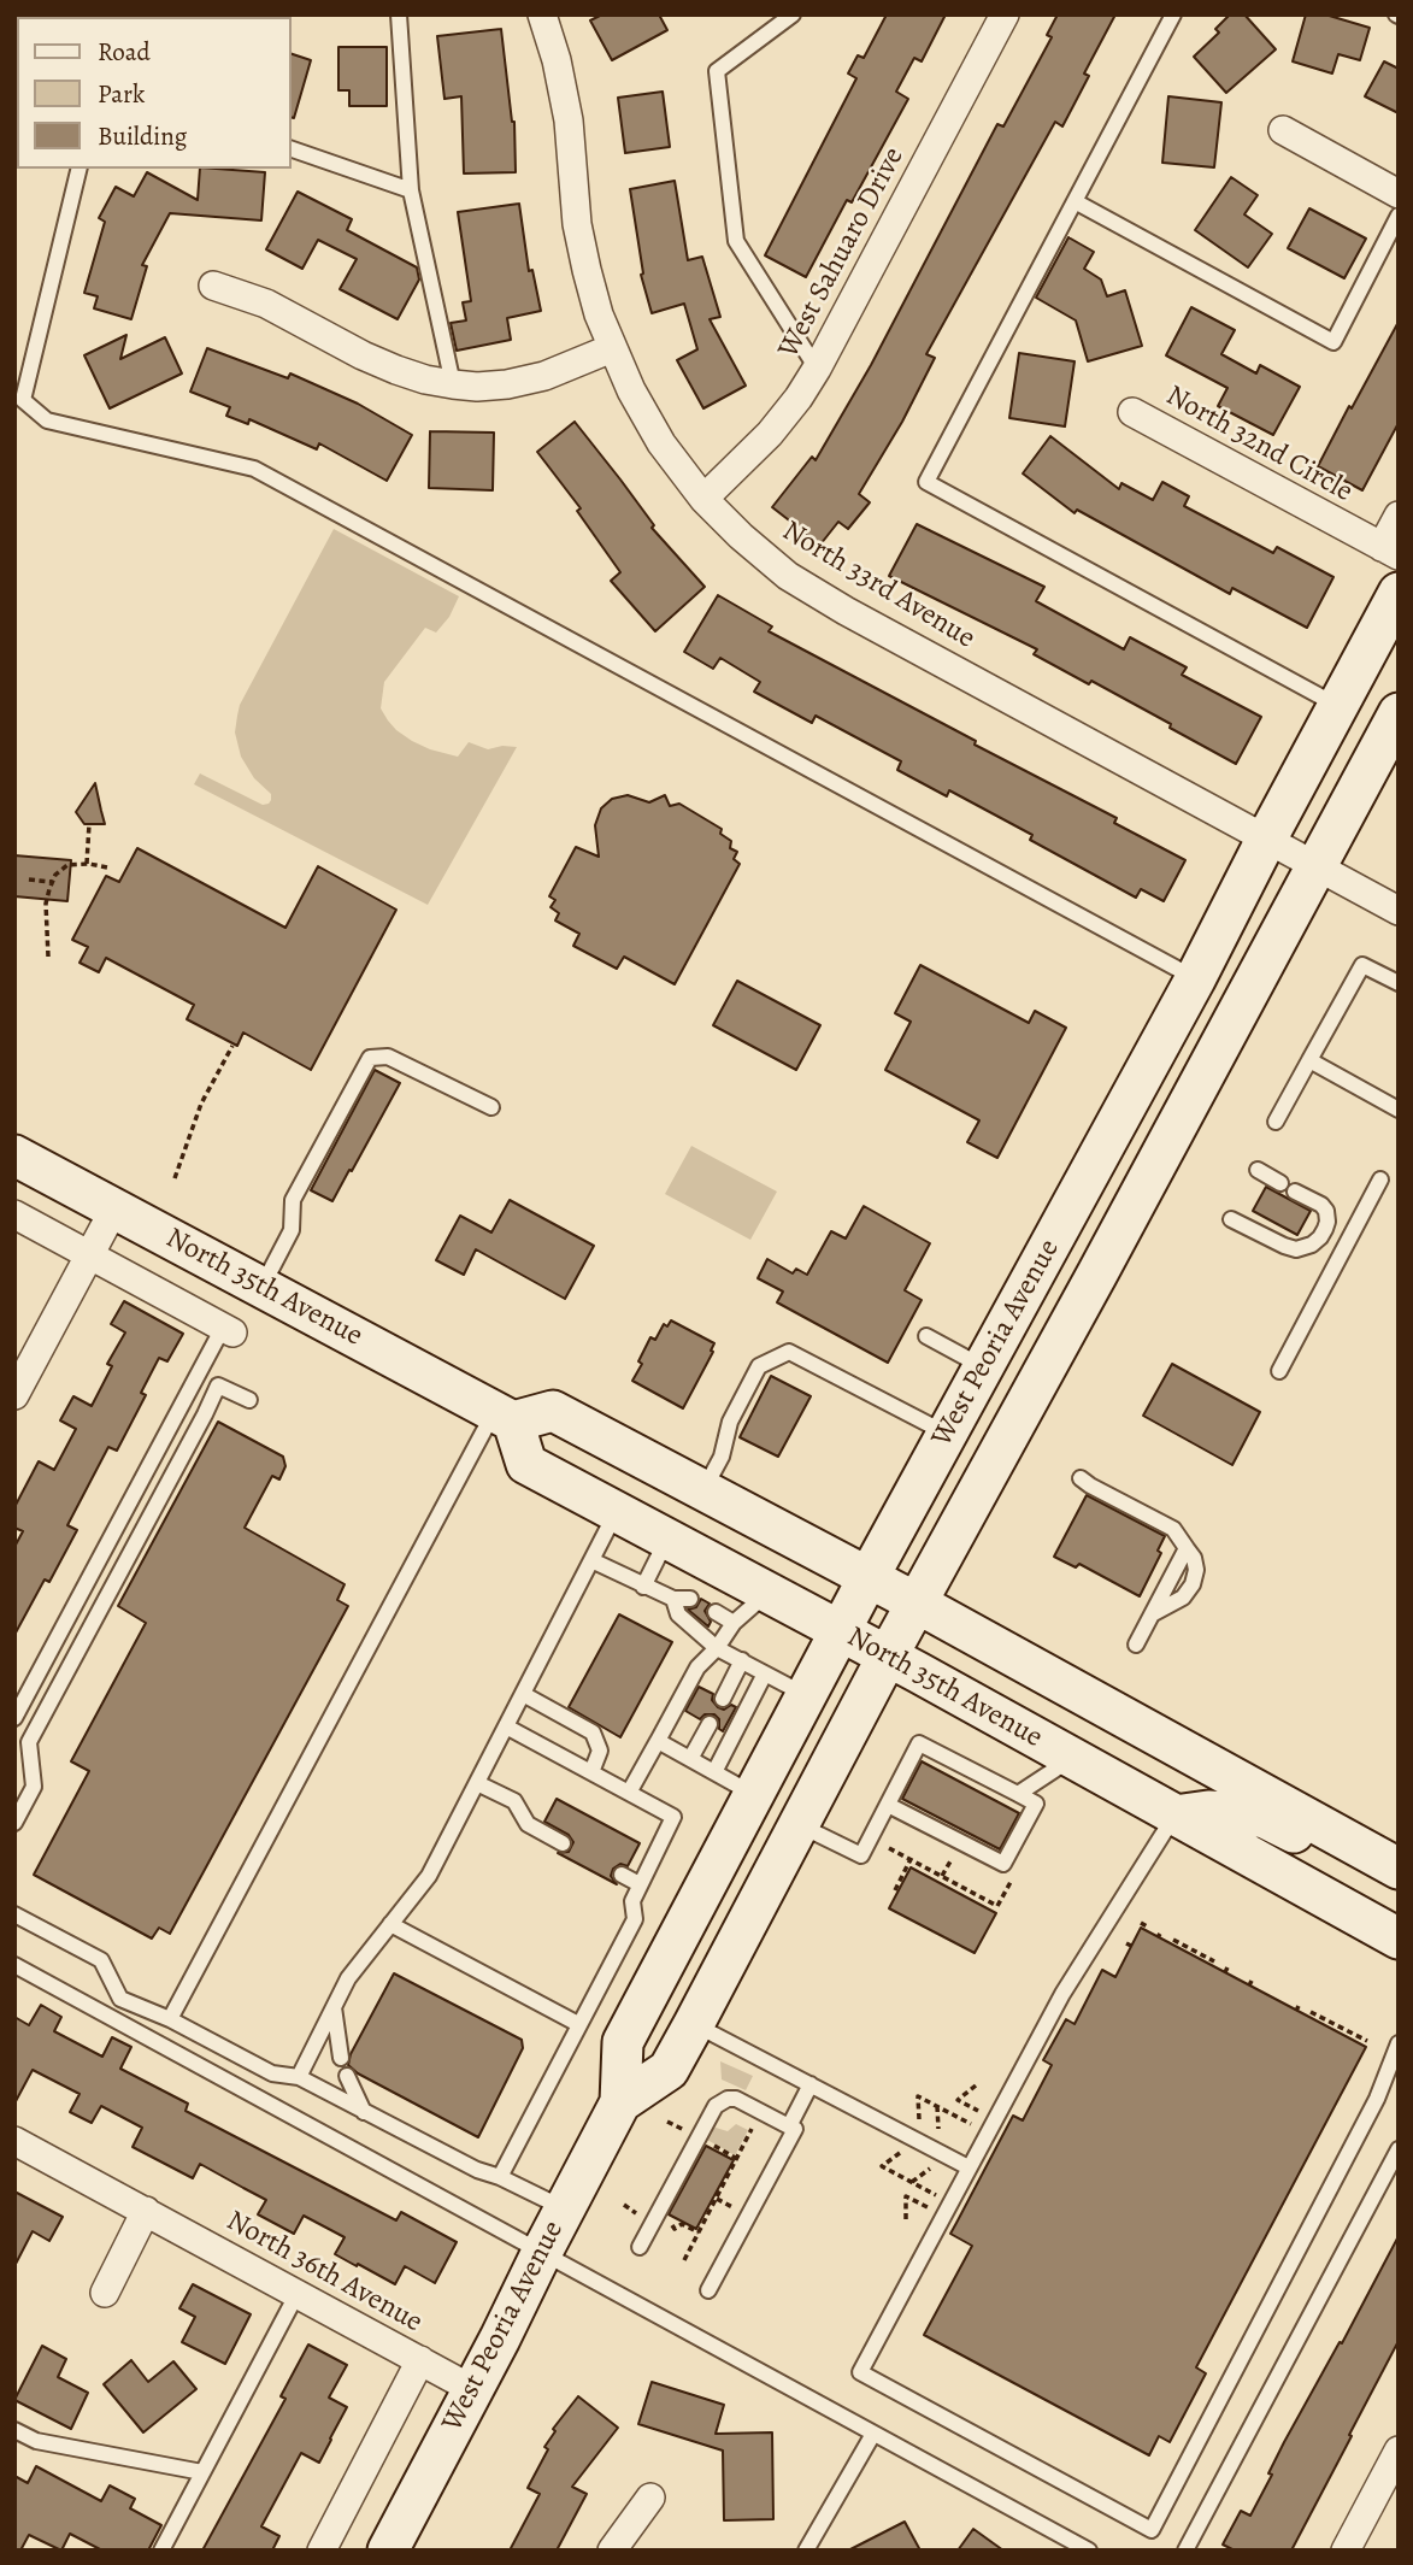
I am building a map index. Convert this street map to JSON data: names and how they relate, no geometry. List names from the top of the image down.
{
  "streets": {
    "main road": ["North 35th Avenue", "West Peoria Avenue"],
    "street": [
      "West Sahuaro Drive",
      "North 32nd Circle",
      "North 33rd Avenue",
      "North 36th Avenue"
    ]
  },
  "crossings": [
    ["West Sahuaro Drive", "North 33rd Avenue"],
    ["North 33rd Avenue", "West Peoria Avenue"],
    ["North 35th Avenue", "West Peoria Avenue"],
    ["West Peoria Avenue", "North 36th Avenue"]
  ],
  "legend": ["Road", "Park", "Building"]
}
